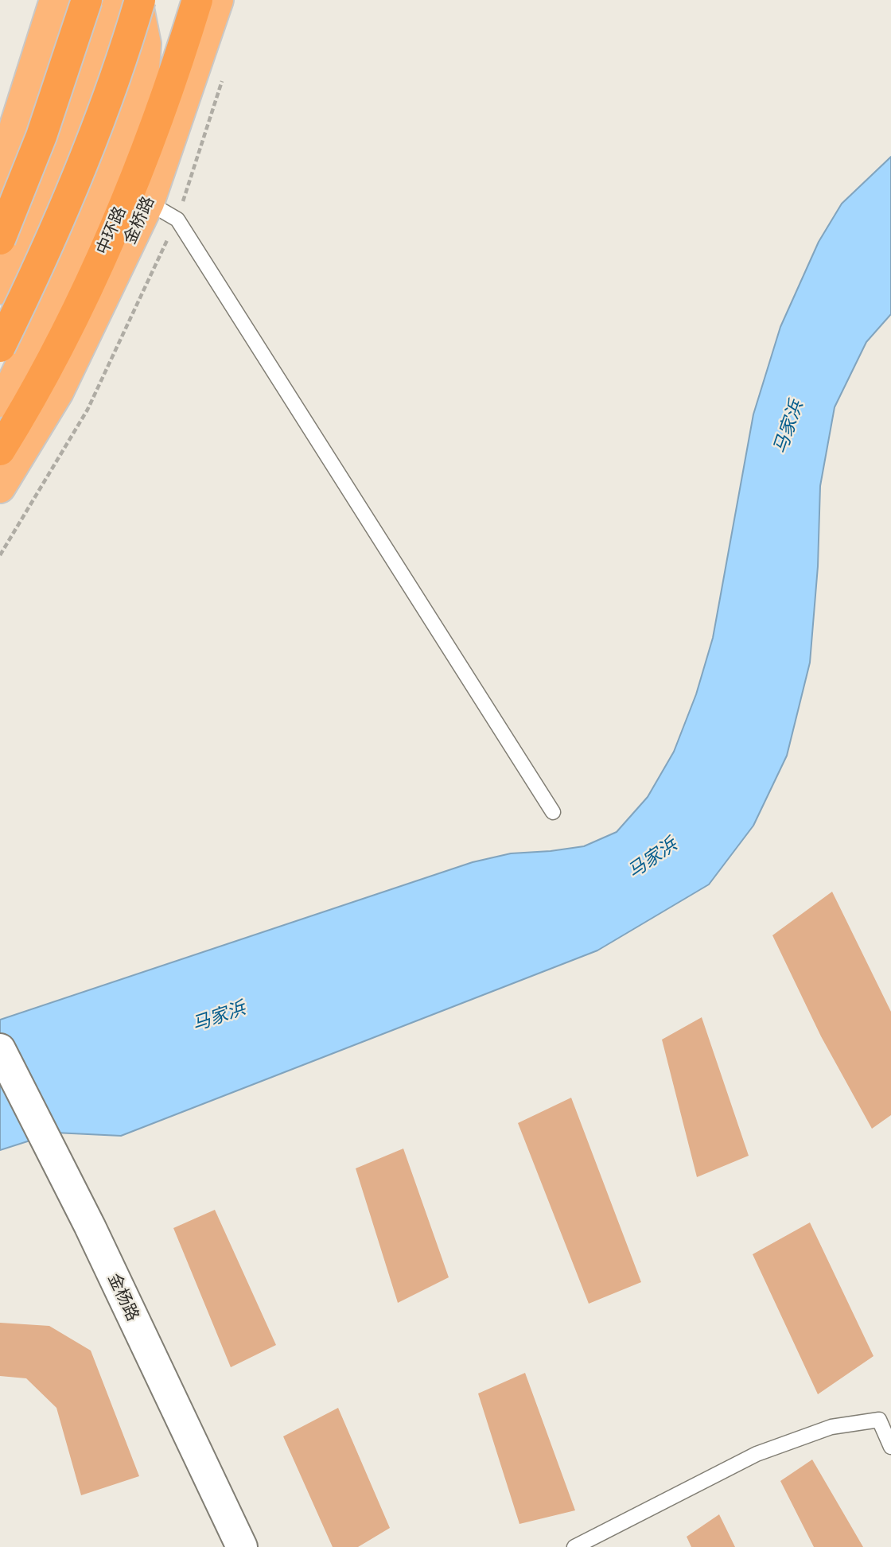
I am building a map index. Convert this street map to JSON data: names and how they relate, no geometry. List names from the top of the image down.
{
  "streets": {
    "highway": ["中环路"],
    "main road": ["金桥路"],
    "street": ["金杨路"]
  },
  "water": ["马家浜"]
}
